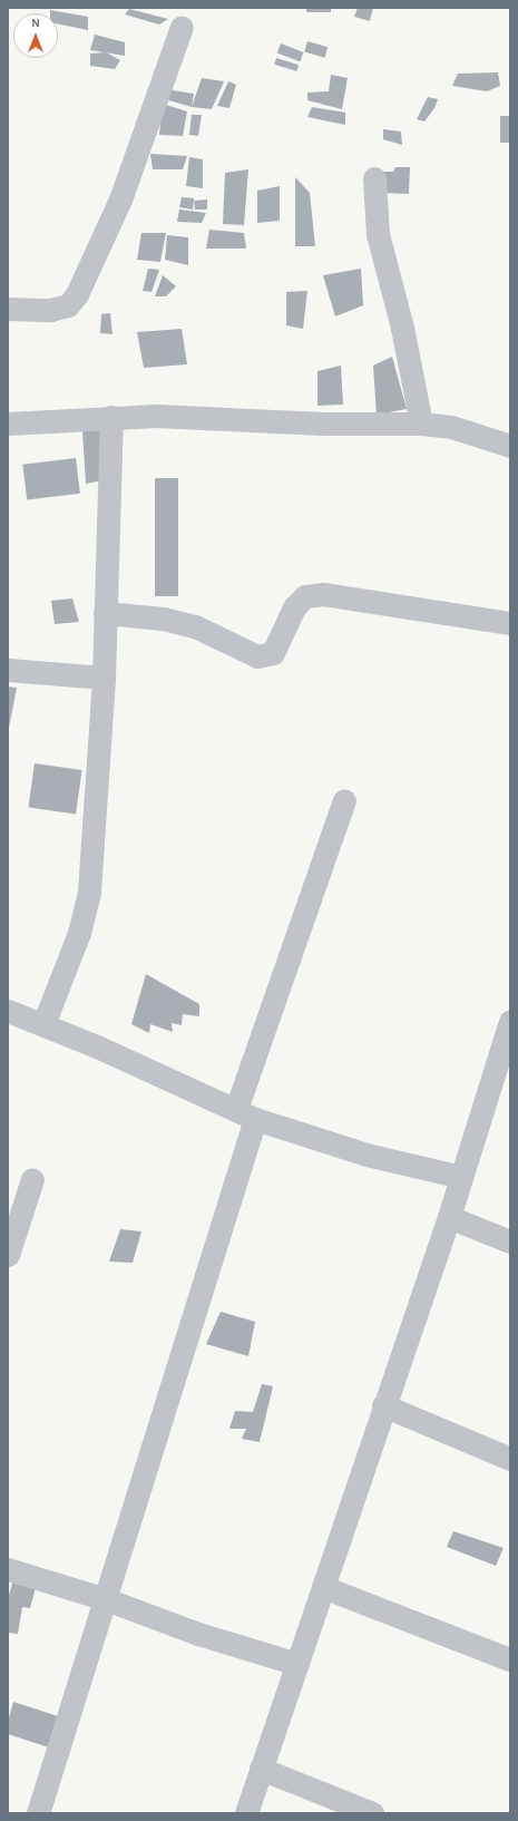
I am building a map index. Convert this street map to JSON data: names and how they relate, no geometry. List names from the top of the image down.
{
  "north": "top"
}
